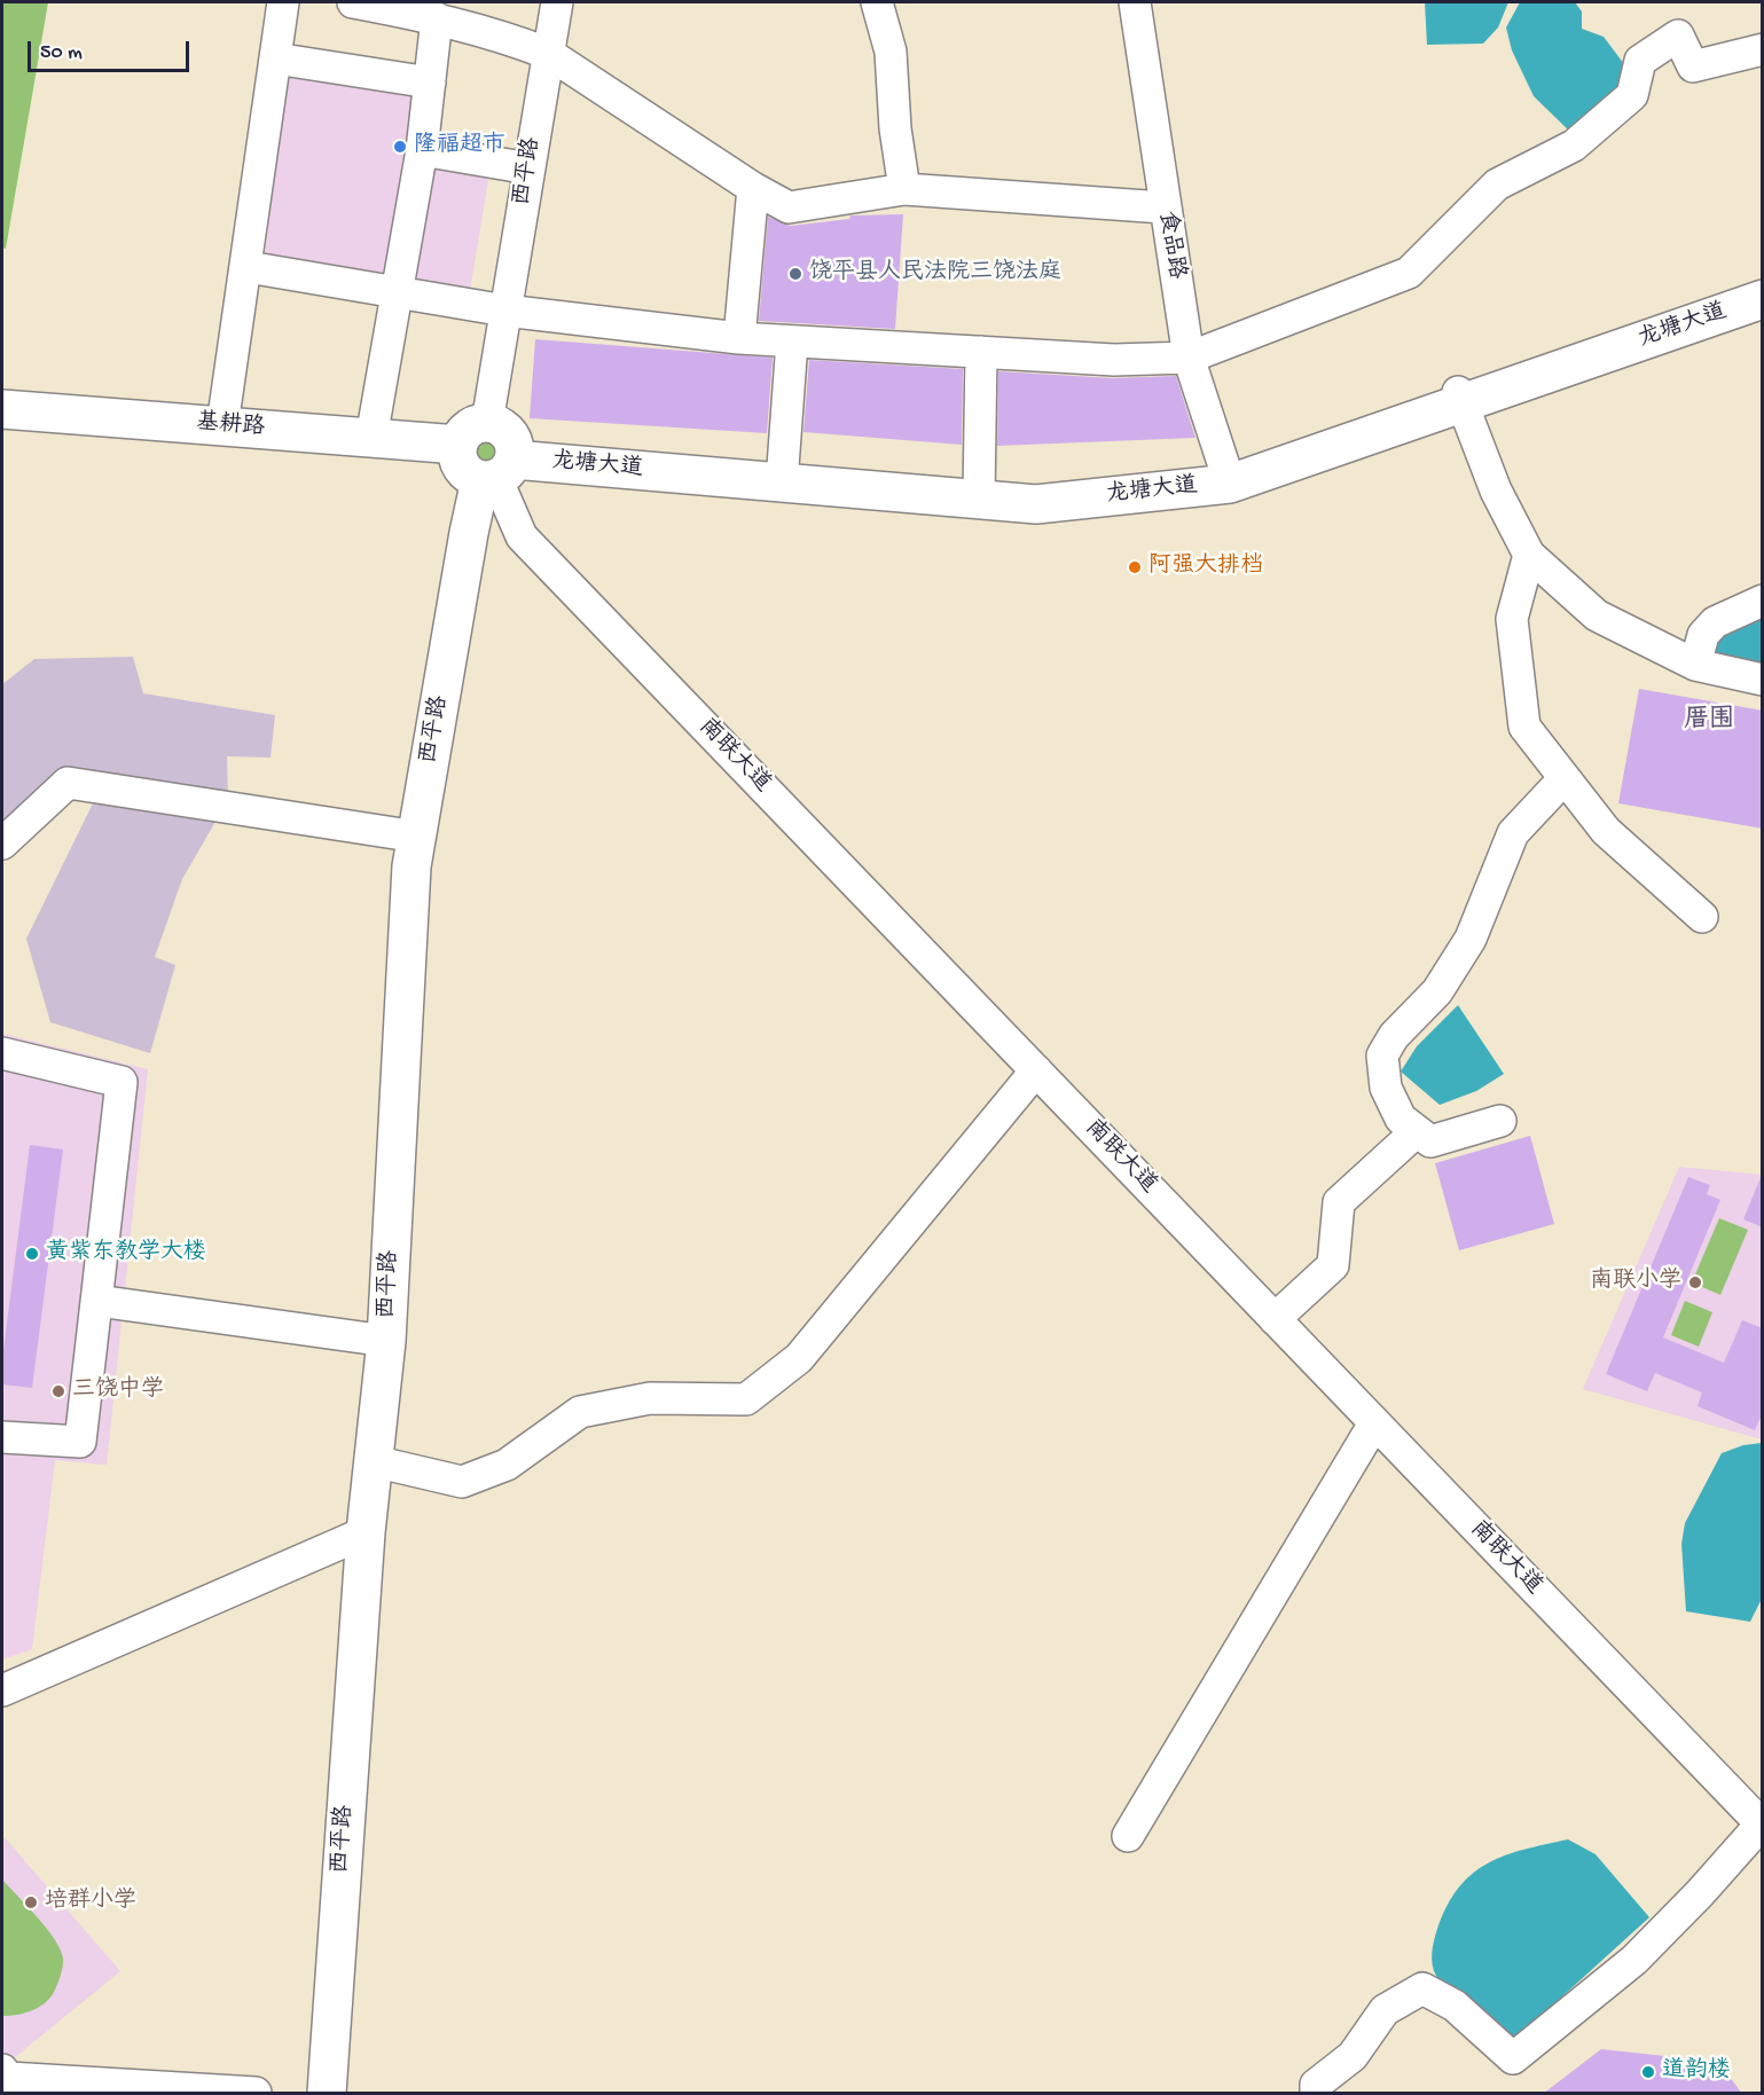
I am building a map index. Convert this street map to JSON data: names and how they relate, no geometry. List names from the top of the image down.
{
  "streets": {
    "main road": ["西平路", "龙塘大道", "基耕路"],
    "street": ["食品路", "南联大道"]
  },
  "crossings": [
    ["西平路", "龙塘大道"],
    ["西平路", "基耕路"],
    ["西平路", "南联大道"],
    ["食品路", "龙塘大道"],
    ["龙塘大道", "南联大道"]
  ],
  "districts": ["厝围"],
  "places": [
    "隆福超市",
    "饶平县人民法院三饶法庭",
    "阿强大排档",
    "黄紫东教学大楼",
    "南联小学",
    "三饶中学",
    "培群小学",
    "道韵楼"
  ],
  "scale_bar": "50 m"
}
